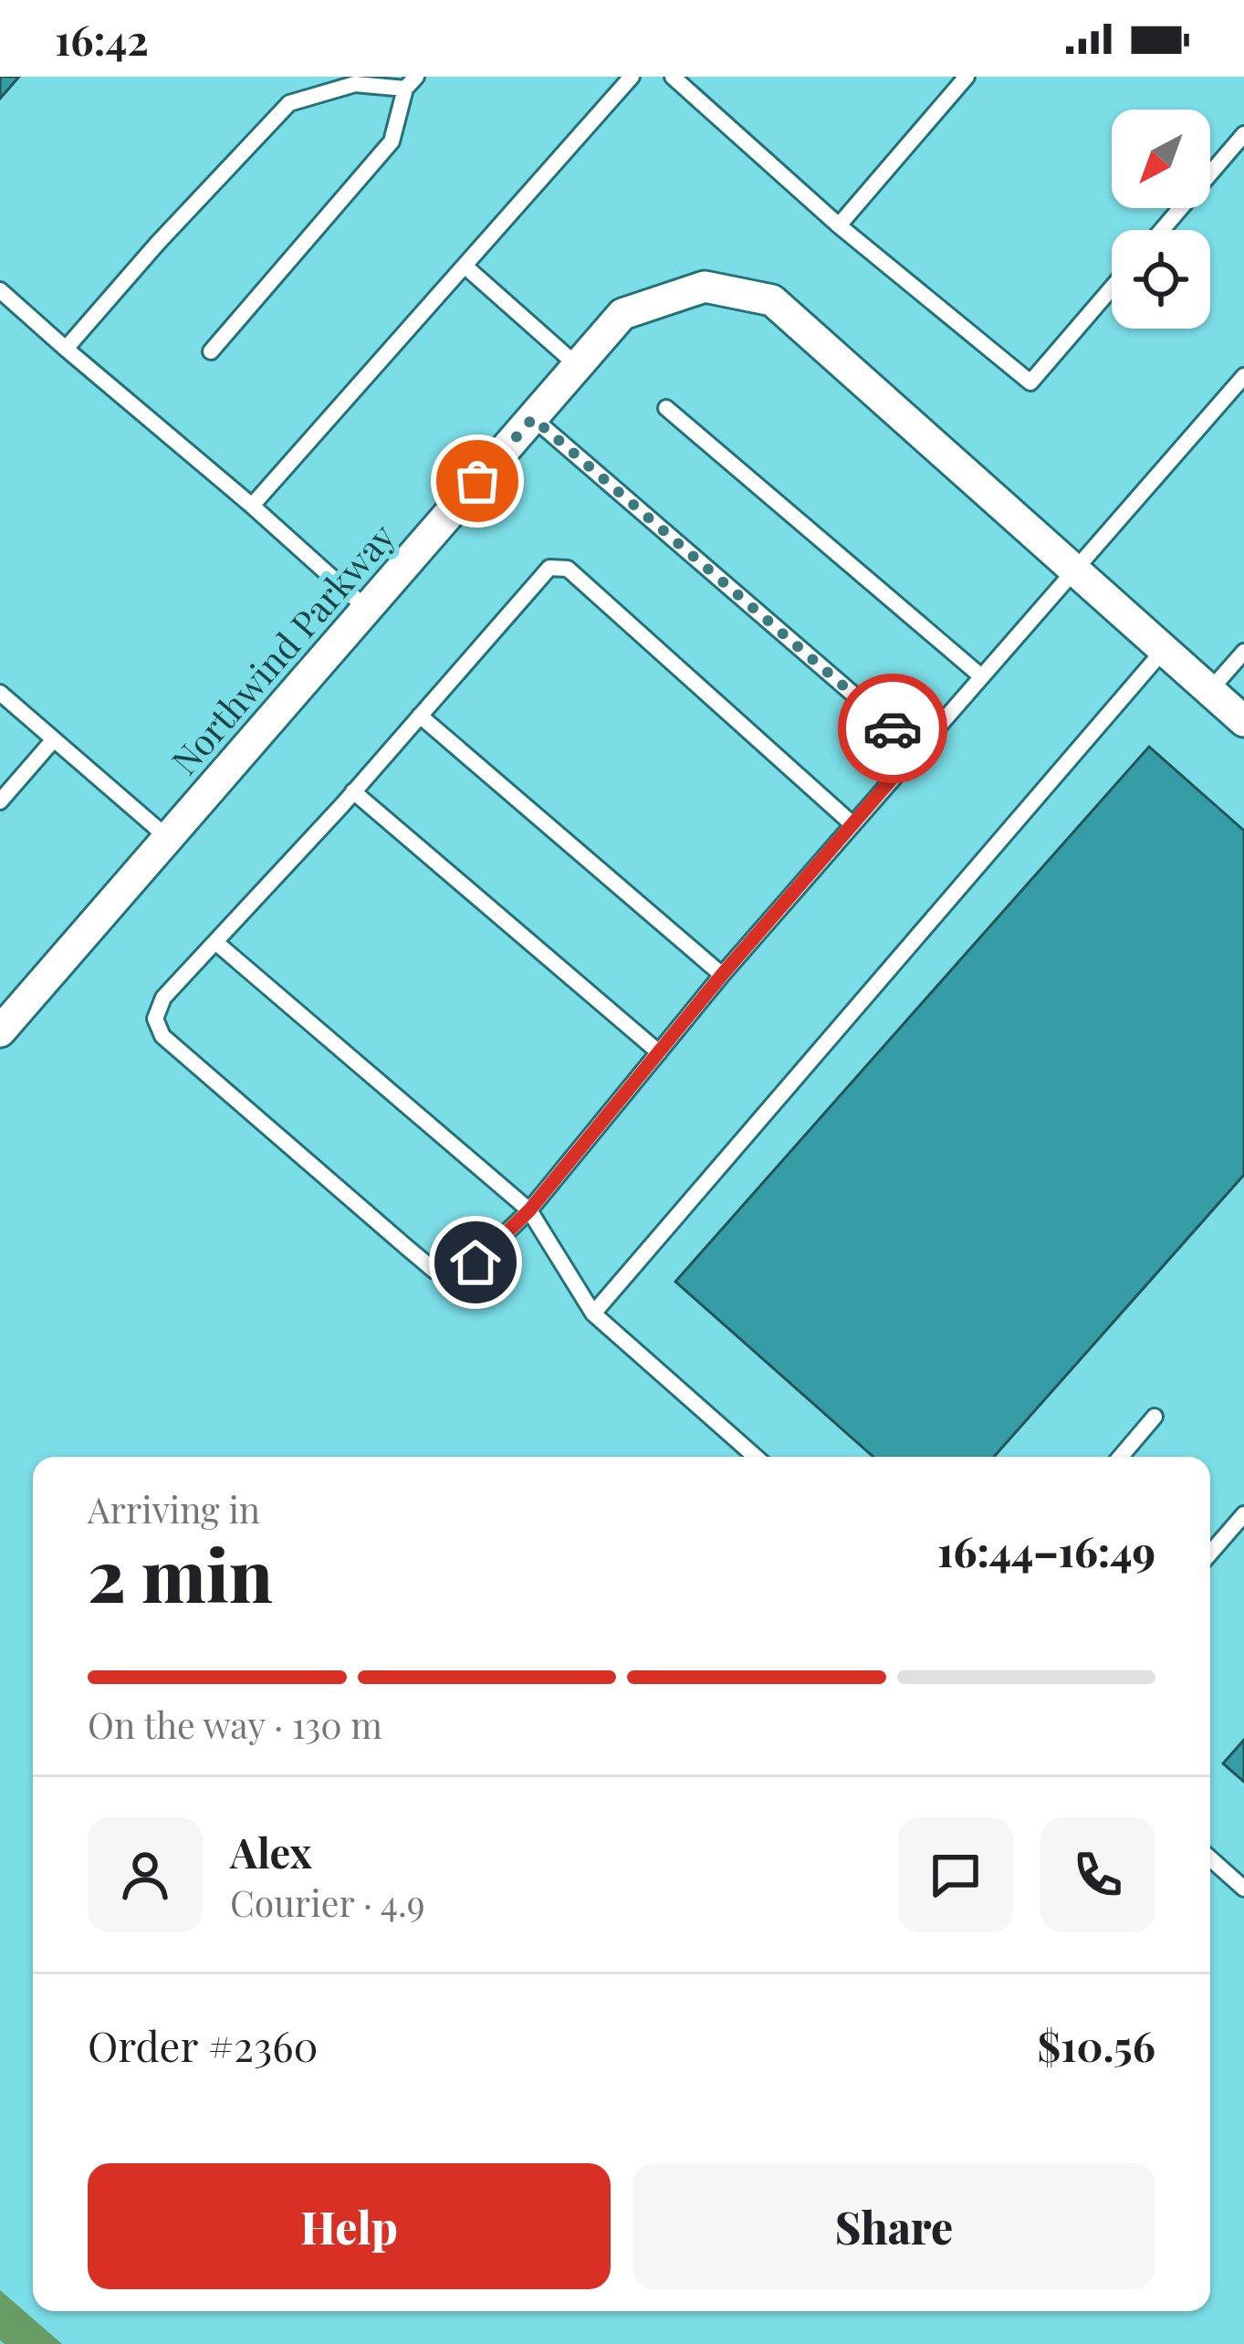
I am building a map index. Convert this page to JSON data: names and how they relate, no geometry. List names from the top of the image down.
{
  "streets": {
    "street": ["Northwind Parkway"]
  },
  "north": "bottom left",
  "page": {
    "status": "16:42",
    "heading": ["2 min", "Arriving in", "16:44–16:49"],
    "panel": [
      "Alex",
      "Courier · 4.9",
      "Order #2360",
      "$10.56"
    ],
    "bar": "On the way · 130 m",
    "buttons": ["Help", "Share"]
  }
}
